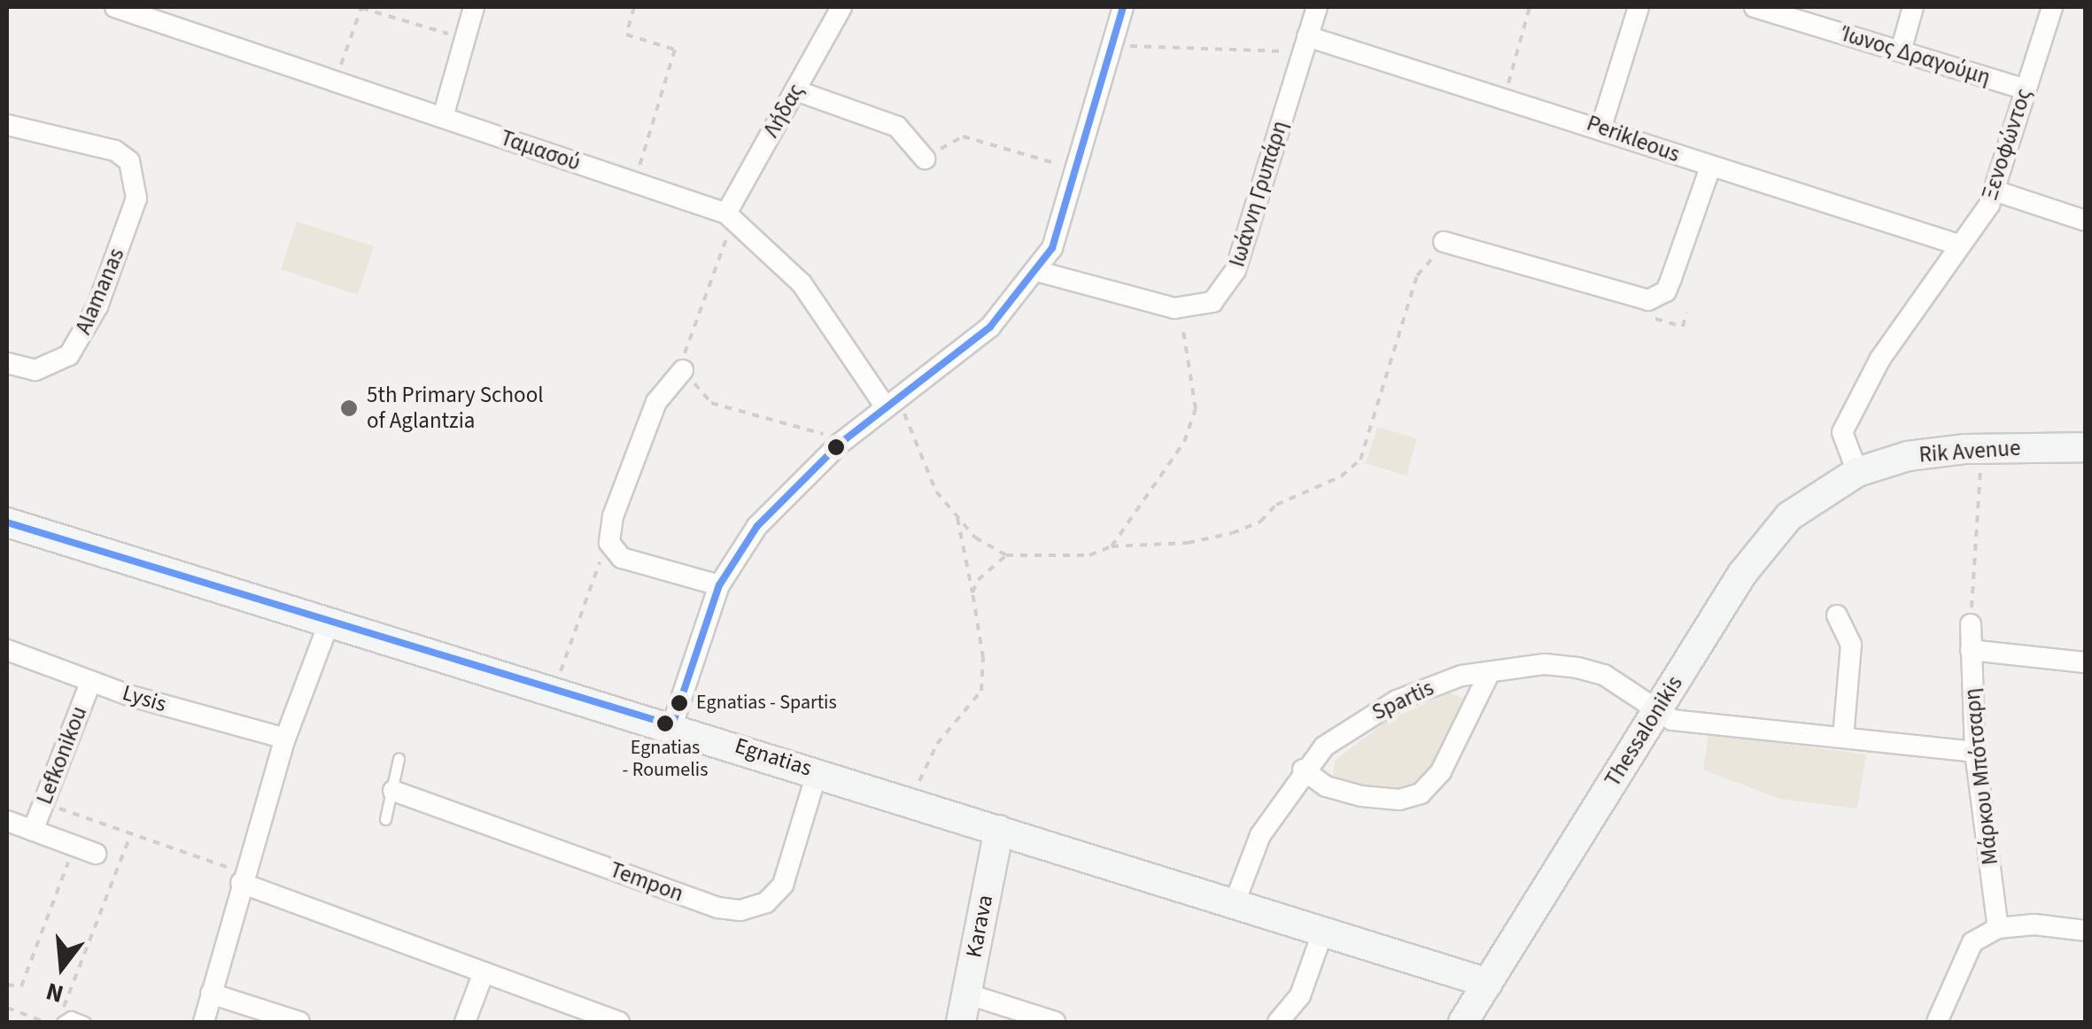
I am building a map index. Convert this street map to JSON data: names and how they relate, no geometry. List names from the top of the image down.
{
  "streets": {
    "street": [
      "Ίωνος Δραγούμη",
      "Λήδας",
      "Perikleous",
      "Ξενοφώντος",
      "Ταμασού",
      "Ιωάννη Γρυπάρη",
      "Alamanas",
      "Rik Avenue",
      "Lysis",
      "Spartis",
      "Thessalonikis",
      "Lefkonikou",
      "Egnatias",
      "Μάρκου Μπότσαρη",
      "Tempon",
      "Karava"
    ]
  },
  "crossings": [
    ["Ίωνος Δραγούμη", "Ξενοφώντος"],
    ["Λήδας", "Ταμασού"],
    ["Perikleous", "Ξενοφώντος"],
    ["Perikleous", "Ιωάννη Γρυπάρη"],
    ["Ξενοφώντος", "Rik Avenue"],
    ["Ξενοφώντος", "Thessalonikis"],
    ["Ταμασού", "Ιωάννη Γρυπάρη"],
    ["Rik Avenue", "Thessalonikis"],
    ["Lysis", "Lefkonikou"],
    ["Spartis", "Thessalonikis"],
    ["Spartis", "Egnatias"],
    ["Spartis", "Μάρκου Μπότσαρη"],
    ["Thessalonikis", "Egnatias"],
    ["Egnatias", "Tempon"],
    ["Egnatias", "Karava"]
  ],
  "places": ["5th Primary School of Aglantzia", "Egnatias - Spartis", "Egnatias - Roumelis"],
  "north": "bottom"
}
